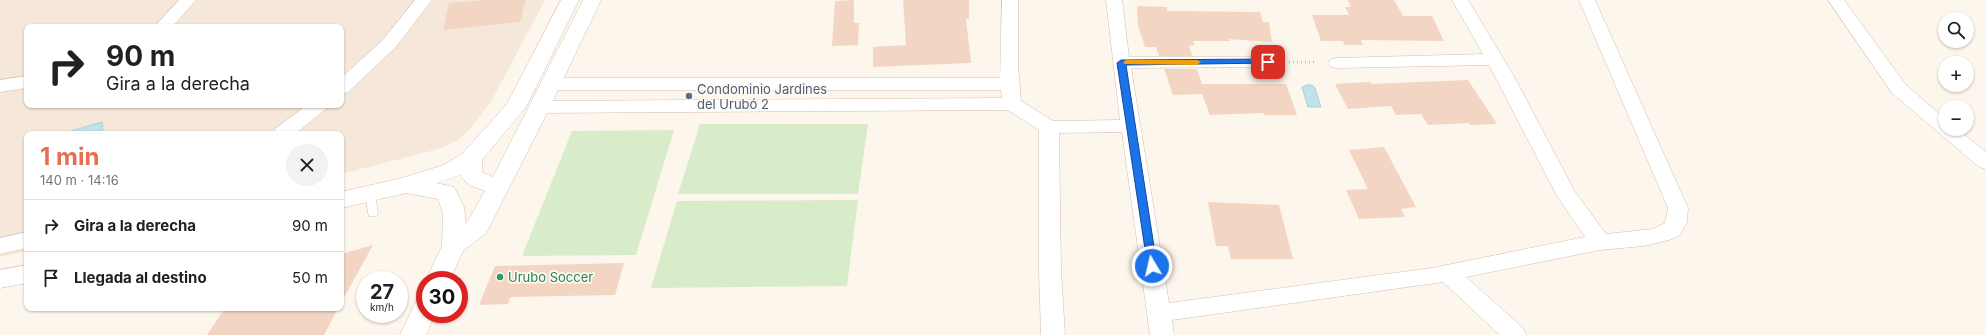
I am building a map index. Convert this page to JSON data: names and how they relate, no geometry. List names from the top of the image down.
{
  "places": ["Condominio Jardines del Urubó 2", "Urubo Soccer"],
  "page": {
    "map_buttons": ["+", "−"],
    "turn": ["90 m", "Gira a la derecha"],
    "heading": ["1 min", "140 m · 14:16"],
    "list": [
      {
        "name": "Gira a la derecha",
        "value": "90 m"
      },
      {
        "name": "Llegada al destino",
        "value": "50 m"
      }
    ],
    "speed": "27 km/h",
    "limit": "30"
  }
}
